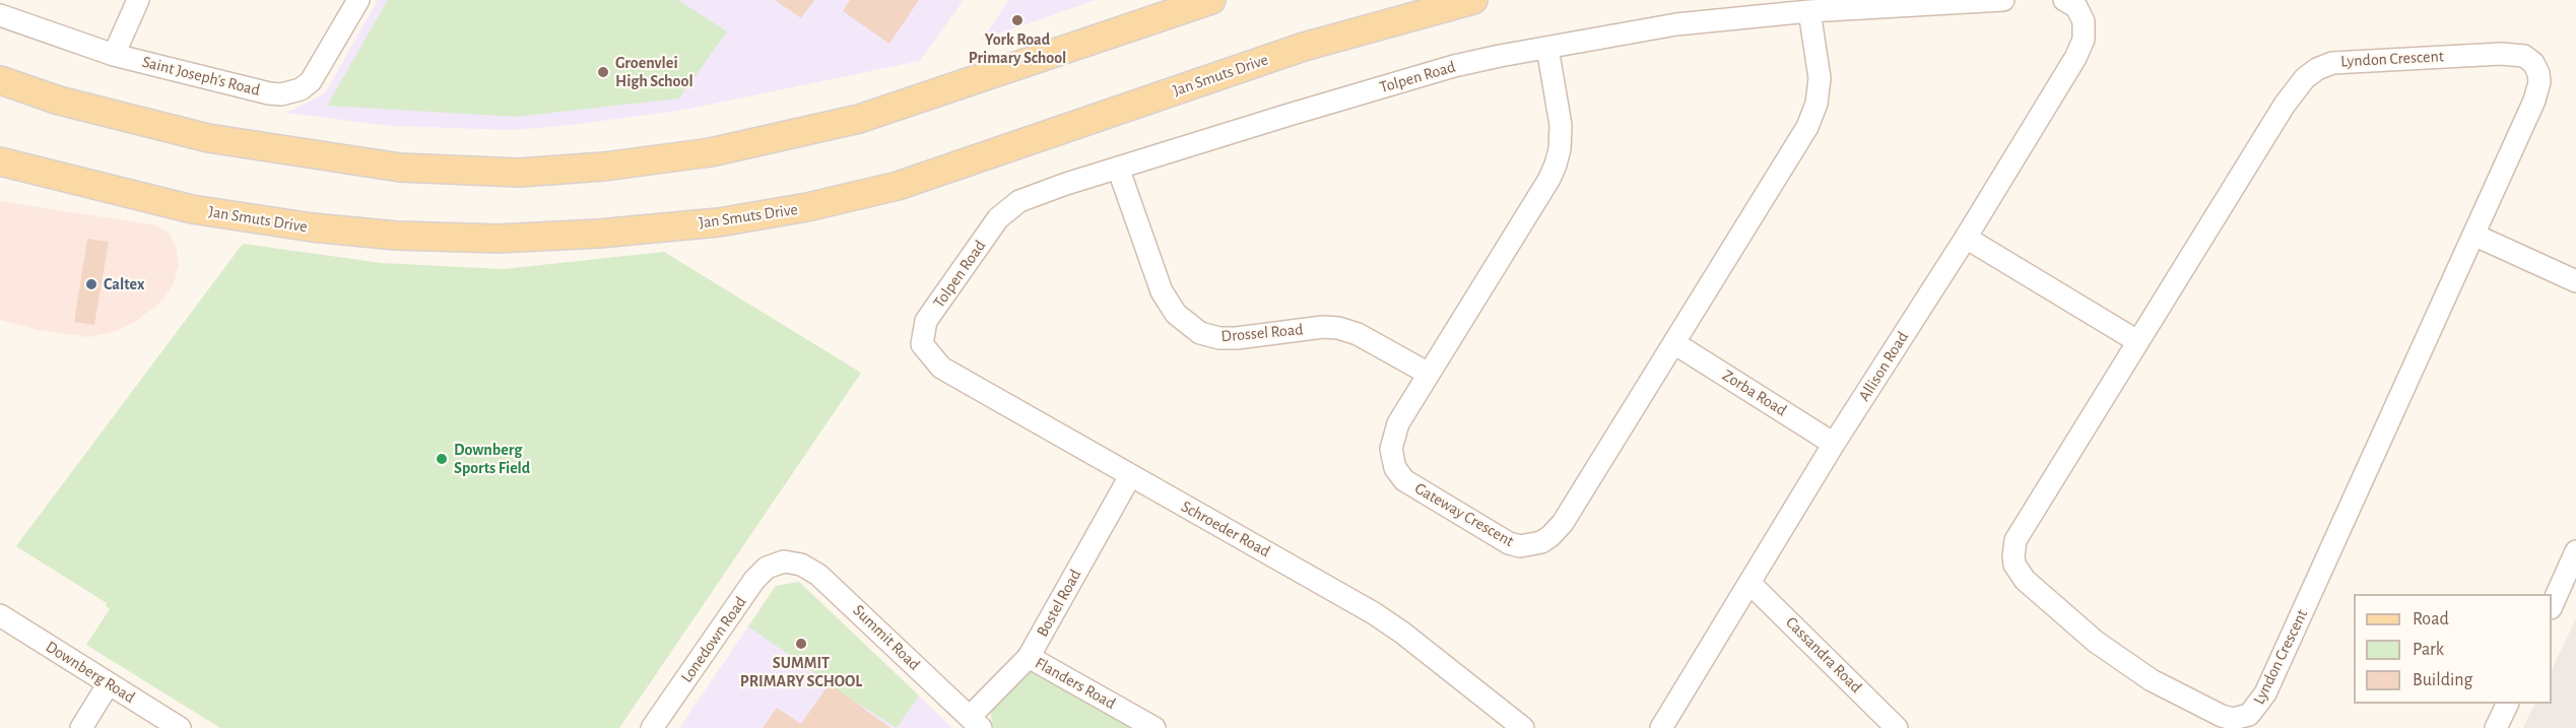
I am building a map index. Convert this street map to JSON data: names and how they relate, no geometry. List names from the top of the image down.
{
  "streets": {
    "main road": ["Jan Smuts Drive"],
    "street": [
      "Lyndon Crescent",
      "Saint Joseph's Road",
      "Tolpen Road",
      "Drossel Road",
      "Allison Road",
      "Zorba Road",
      "Gateway Crescent",
      "Schroeder Road",
      "Bostel Road",
      "Summit Road",
      "Lonedown Road",
      "Cassandra Road",
      "Downberg Road",
      "Flanders Road"
    ]
  },
  "crossings": [
    ["Tolpen Road", "Drossel Road"],
    ["Tolpen Road", "Gateway Crescent"],
    ["Tolpen Road", "Schroeder Road"],
    ["Drossel Road", "Gateway Crescent"],
    ["Allison Road", "Zorba Road"],
    ["Allison Road", "Cassandra Road"],
    ["Zorba Road", "Gateway Crescent"],
    ["Schroeder Road", "Bostel Road"],
    ["Bostel Road", "Summit Road"],
    ["Bostel Road", "Flanders Road"],
    ["Summit Road", "Lonedown Road"]
  ],
  "places": [
    "York Road Primary School",
    "Groenvlei High School",
    "Caltex",
    "Downberg Sports Field",
    "SUMMIT PRIMARY SCHOOL"
  ],
  "legend": ["Road", "Park", "Building"]
}
